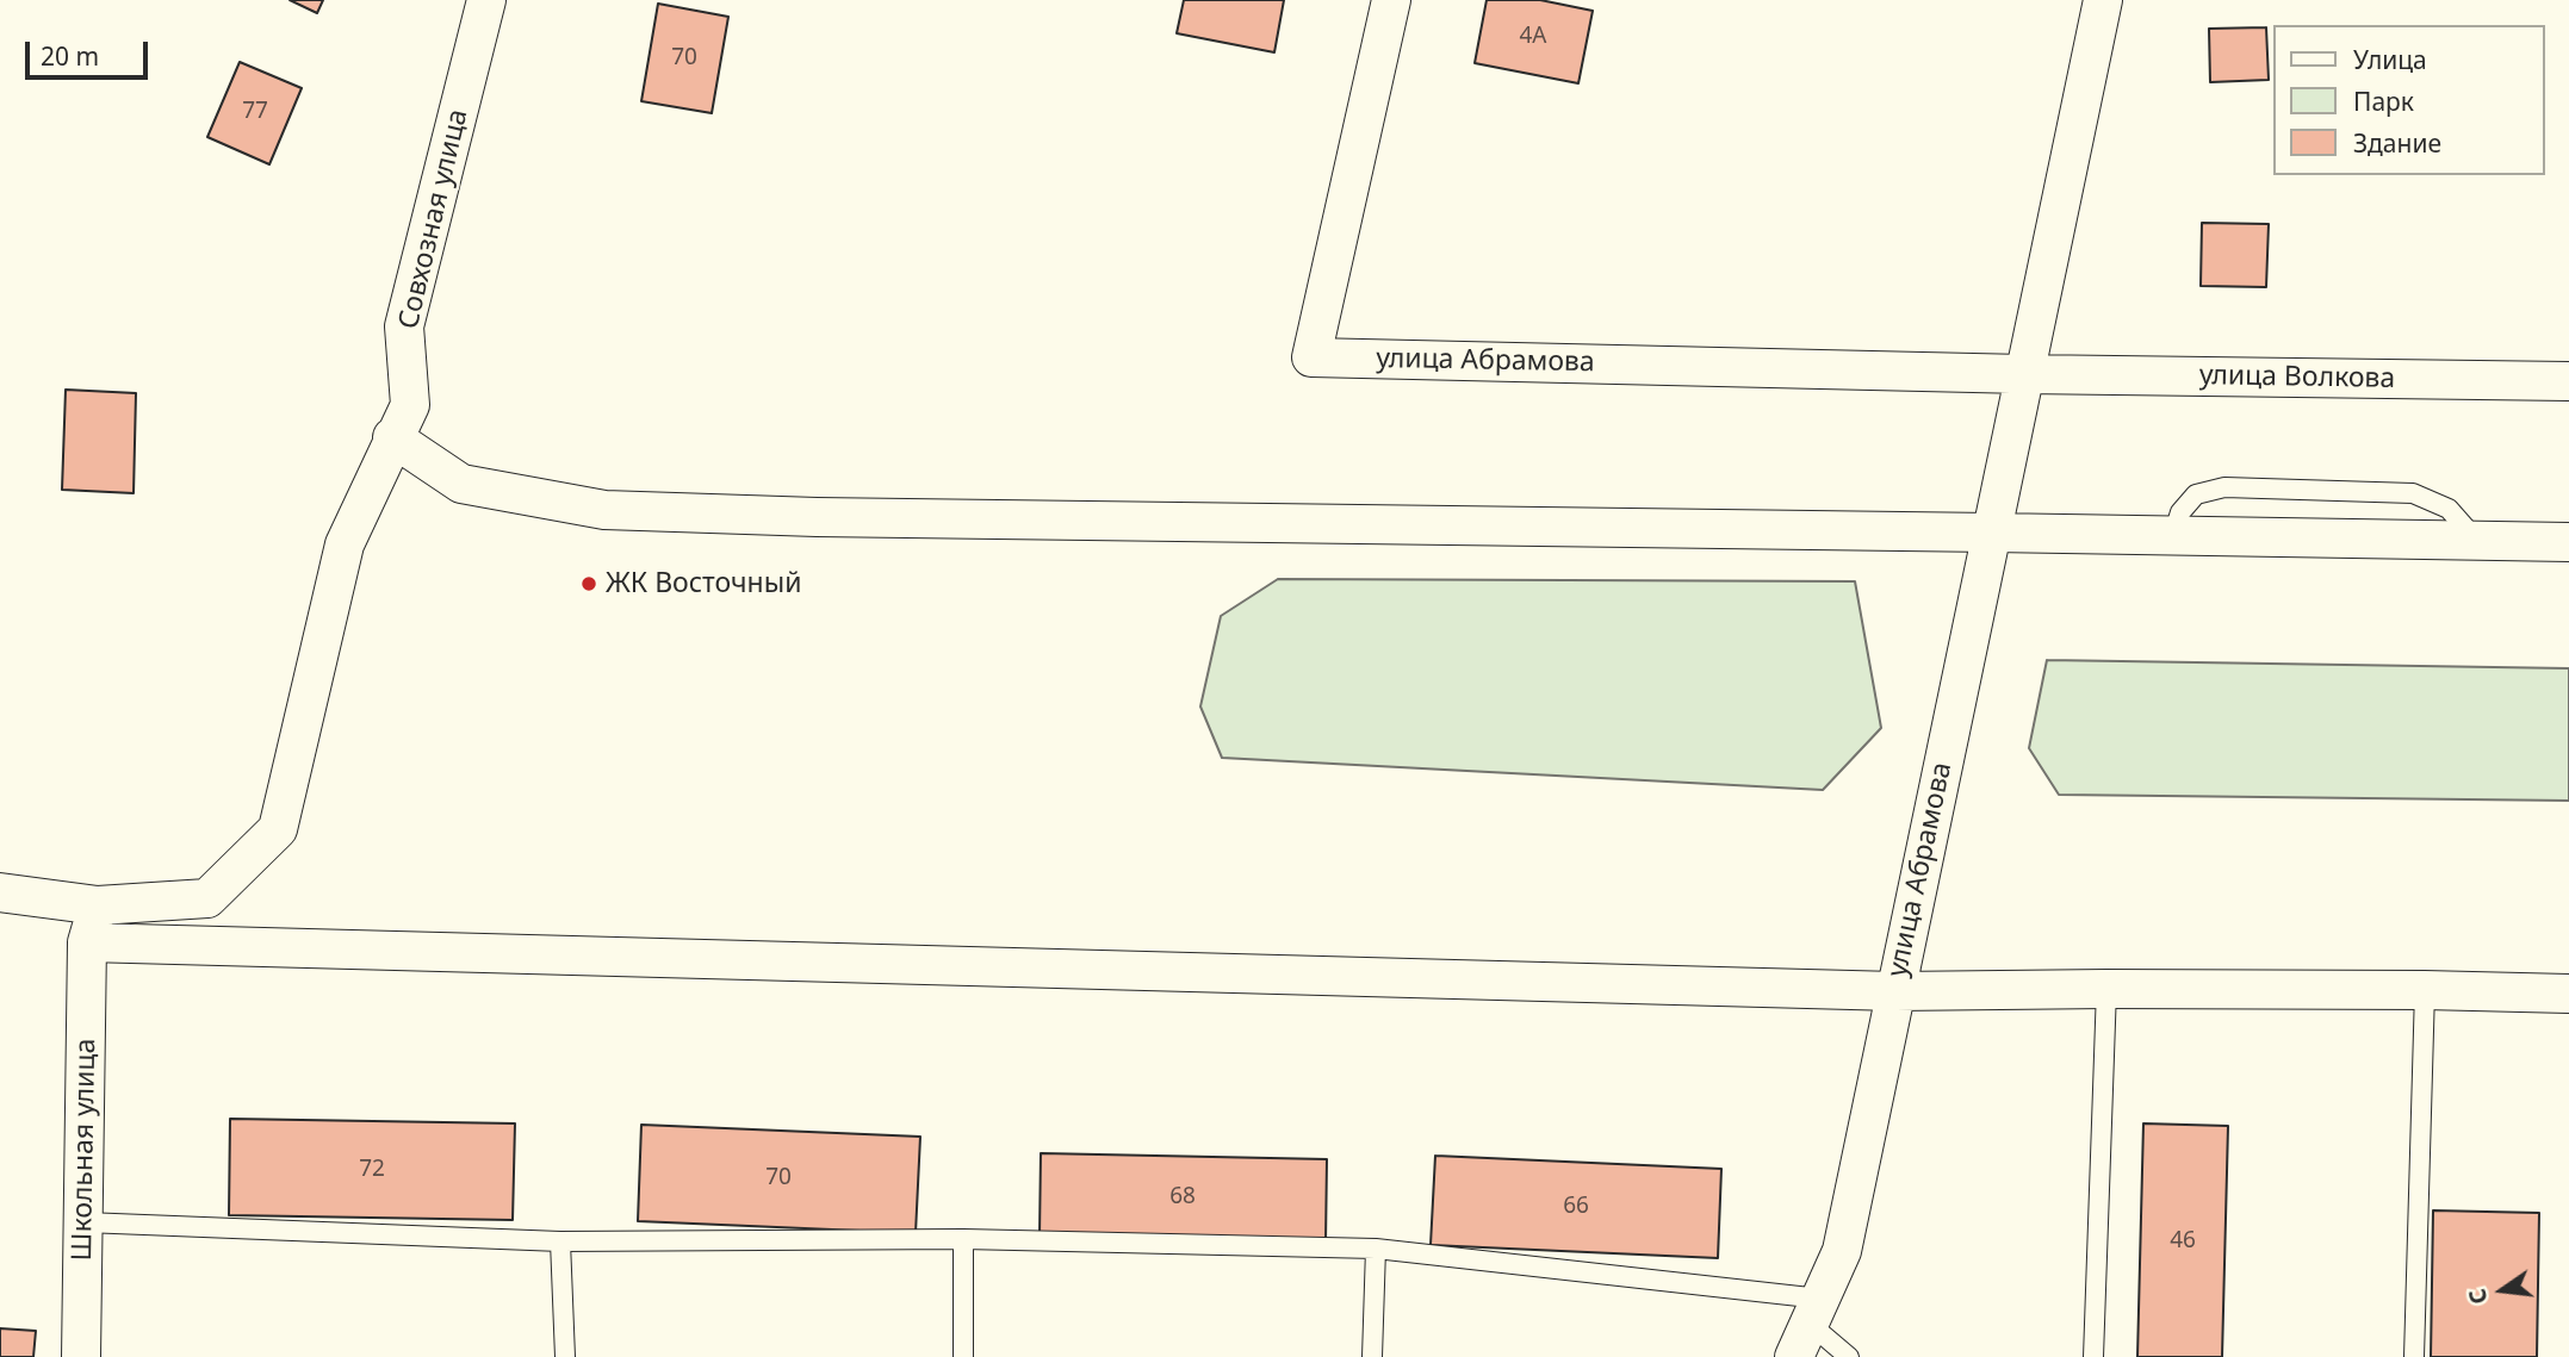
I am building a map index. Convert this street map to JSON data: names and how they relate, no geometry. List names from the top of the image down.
{
  "streets": {
    "street": [
      "Совхозная улица",
      "улица Абрамова",
      "улица Волкова",
      "Школьная улица"
    ]
  },
  "crossings": [
    ["Совхозная улица", "Школьная улица"],
    ["улица Абрамова", "улица Волкова"]
  ],
  "places": ["ЖК Восточный"],
  "house_numbers": [
    "4А",
    "70",
    "77",
    "72",
    "70",
    "68",
    "66",
    "46"
  ],
  "legend": ["Улица", "Парк", "Здание"],
  "scale_bar": "20 m",
  "north": "left"
}
